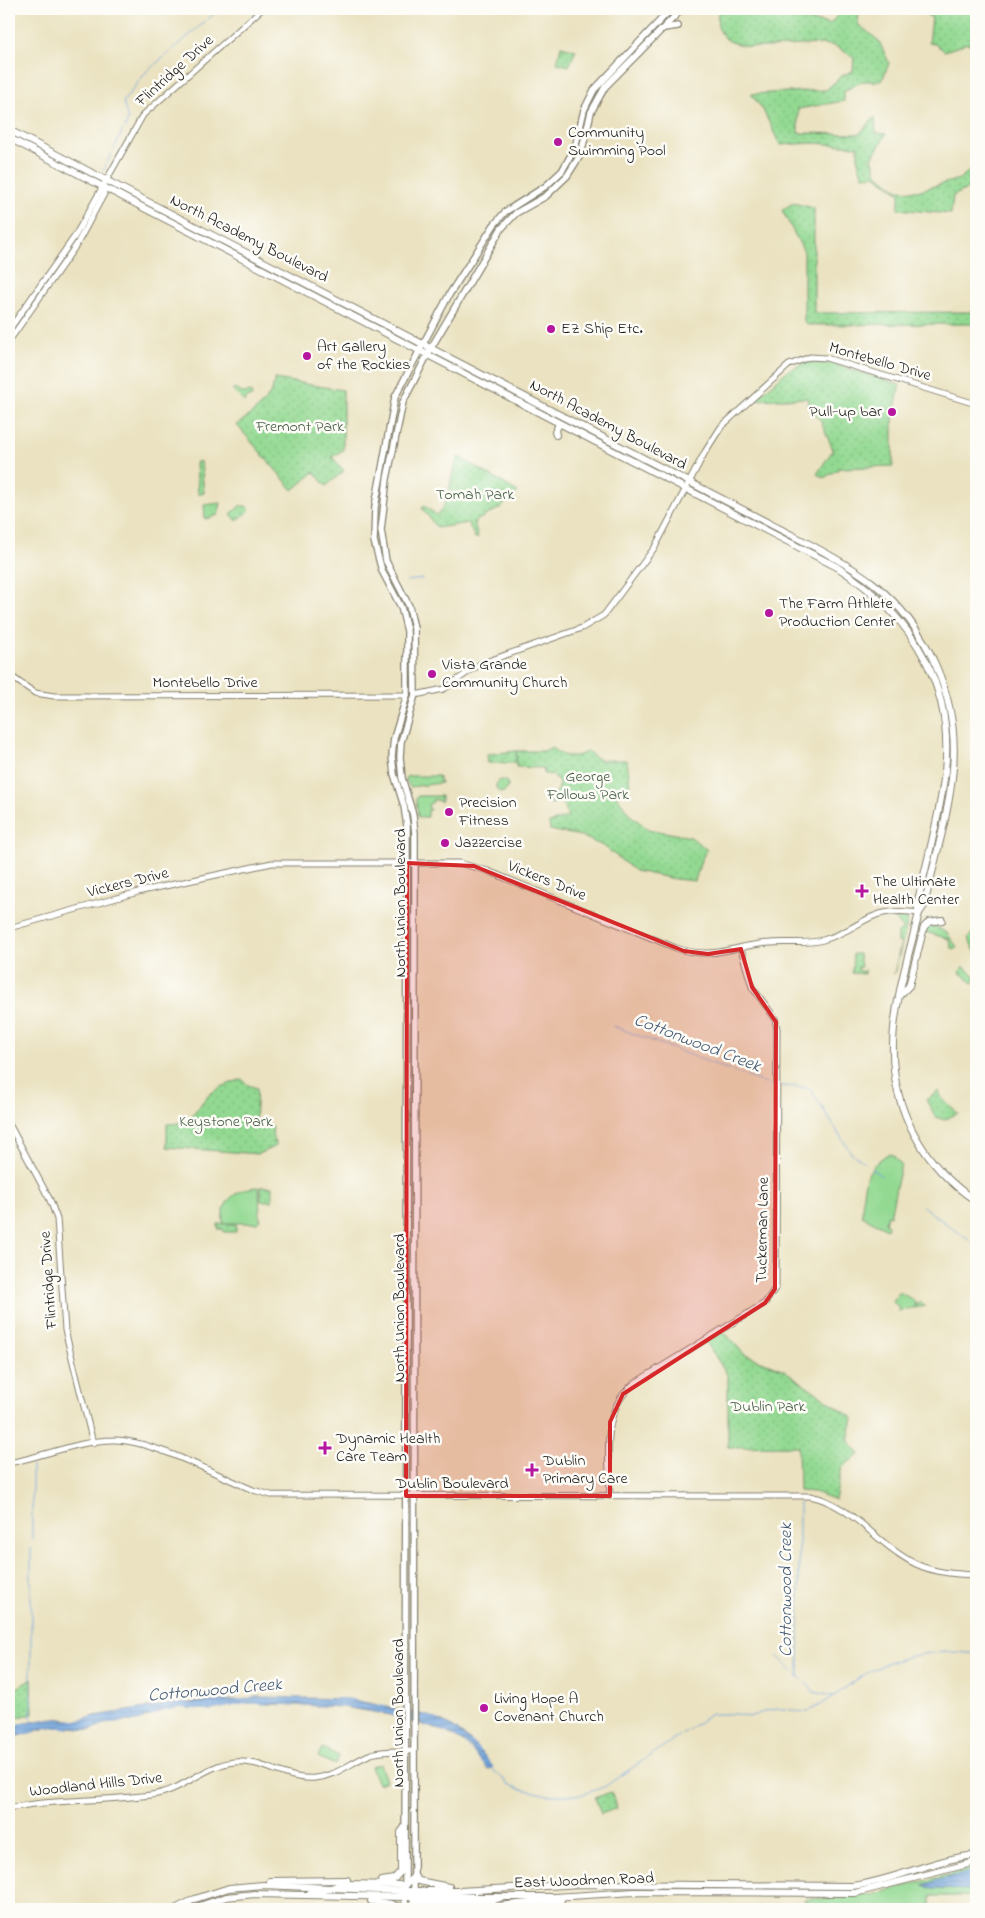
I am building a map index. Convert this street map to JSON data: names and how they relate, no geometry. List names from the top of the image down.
{
  "streets": {
    "highway": ["North Academy Boulevard", "East Woodmen Road"],
    "main road": ["North Union Boulevard"],
    "street": [
      "Flintridge Drive",
      "Montebello Drive",
      "Vickers Drive",
      "Tuckerman Lane",
      "Dublin Boulevard",
      "Woodland Hills Drive"
    ]
  },
  "crossings": [
    ["Flintridge Drive", "North Academy Boulevard"],
    ["Flintridge Drive", "Dublin Boulevard"],
    ["North Academy Boulevard", "Montebello Drive"],
    ["North Academy Boulevard", "Vickers Drive"],
    ["North Academy Boulevard", "North Union Boulevard"],
    ["Montebello Drive", "North Union Boulevard"],
    ["Vickers Drive", "North Union Boulevard"],
    ["Vickers Drive", "Tuckerman Lane"],
    ["North Union Boulevard", "Dublin Boulevard"],
    ["North Union Boulevard", "Woodland Hills Drive"],
    ["North Union Boulevard", "East Woodmen Road"],
    ["Tuckerman Lane", "Dublin Boulevard"]
  ],
  "water": ["Cottonwood Creek"],
  "parks": [
    "Fremont Park",
    "Tomah Park",
    "George Follows Park",
    "Keystone Park",
    "Dublin Park"
  ],
  "places": {
    "other": [
      "Community Swimming Pool",
      "EZ Ship Etc.",
      "Art Gallery of the Rockies",
      "Pull-up bar",
      "The Farm Athlete Production Center",
      "Vista Grande Community Church",
      "Precision Fitness",
      "Jazzercise",
      "Living Hope A Covenant Church"
    ],
    "health": ["The Ultimate Health Center", "Dynamic Health Care Team", "Dublin Primary Care"]
  }
}
